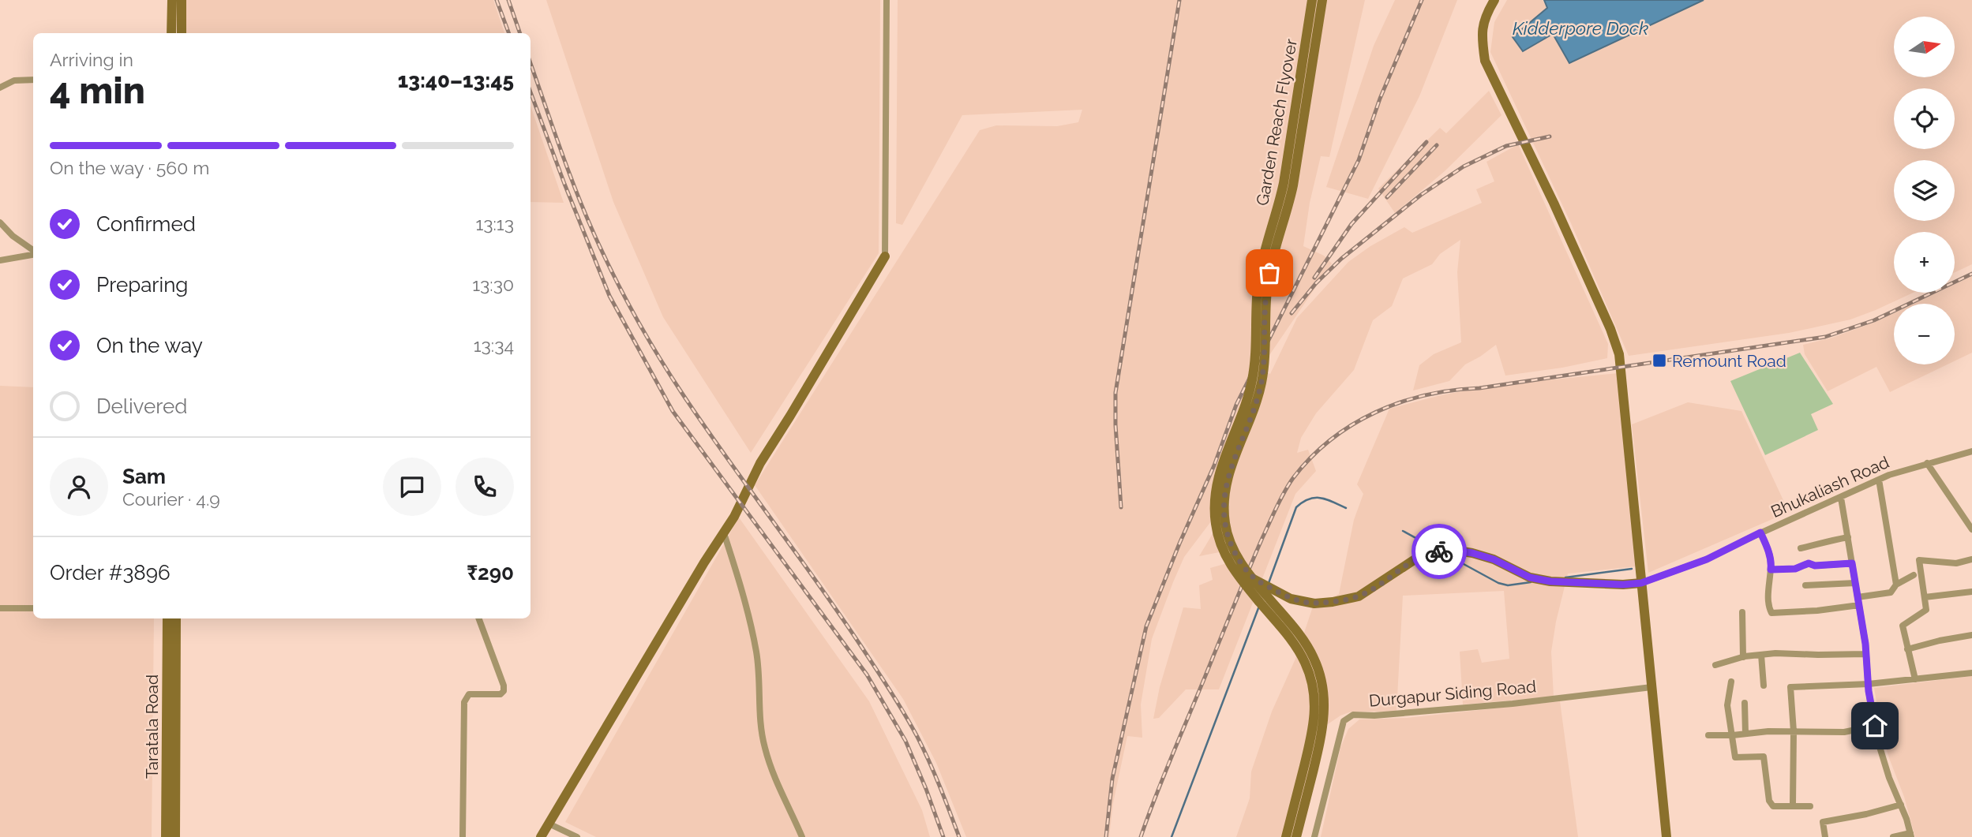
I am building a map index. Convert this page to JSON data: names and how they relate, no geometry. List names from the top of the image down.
{
  "streets": {
    "main road": ["Garden Reach Flyover", "Taratala Road"],
    "street": ["Bhukaliash Road", "Durgapur Siding Road"]
  },
  "water": ["Kidderpore Dock"],
  "places": {
    "transit": ["Remount Road"]
  },
  "north": "right",
  "page": {
    "map_buttons": ["+", "−"],
    "heading": ["4 min", "Arriving in", "13:40–13:45"],
    "panel": [
      "Sam",
      "Courier · 4.9",
      "Order #3896",
      "₹290"
    ],
    "bar": "On the way · 560 m",
    "list": [
      ["Confirmed", "13:13"],
      ["Preparing", "13:30"],
      ["On the way", "13:34"],
      "Delivered"
    ]
  }
}
